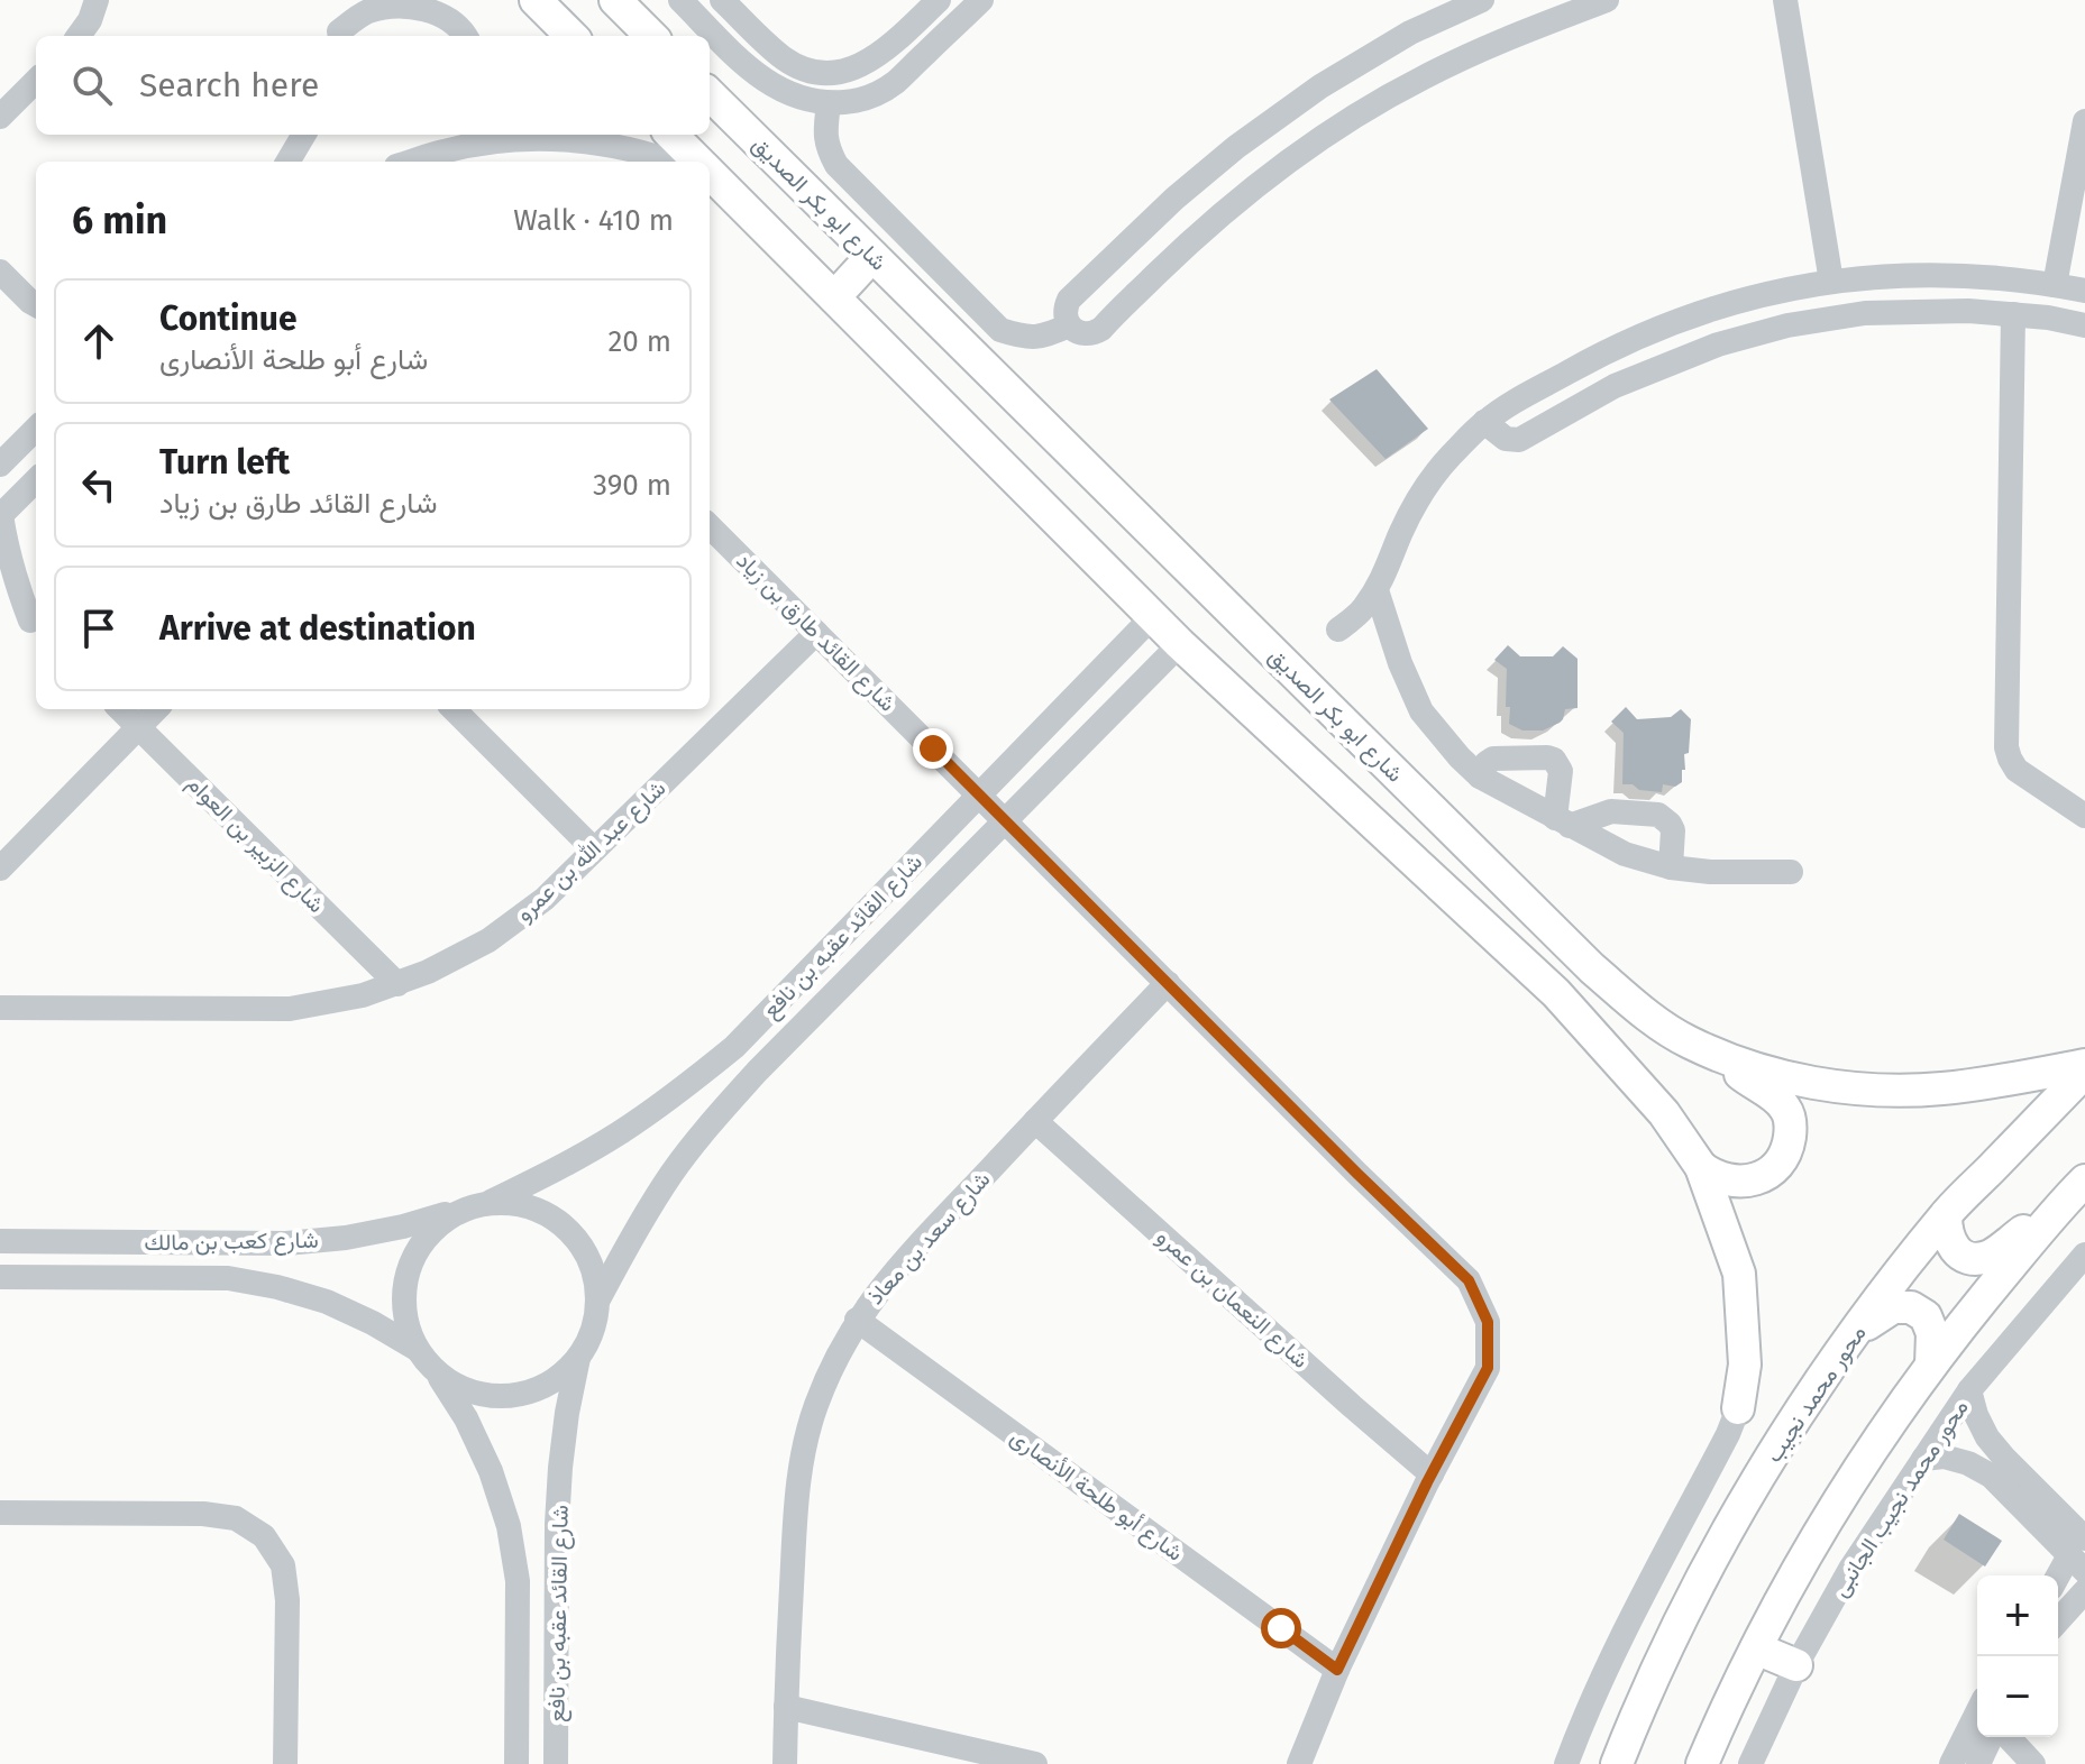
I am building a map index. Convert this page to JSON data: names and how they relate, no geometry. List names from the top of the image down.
{
  "streets": {
    "main road": ["شارع ابو بكر الصديق", "محور محمد نجيب"],
    "street": [
      "شارع القائد طارق بن زياد",
      "شارع الزبير بن العوام",
      "شارع عبد الله بن عمرو",
      "شارع القائد عقبه بن نافع",
      "شارع سعد بن معاذ",
      "شارع كعب بن مالك",
      "شارع النعمان بن عمرو",
      "شارع أبو طلحة الأنصارى",
      "محور محمد نجيب الجانبى"
    ]
  },
  "crossings": [
    ["شارع القائد طارق بن زياد", "شارع عبد الله بن عمرو"],
    ["شارع القائد طارق بن زياد", "شارع القائد عقبه بن نافع"],
    ["شارع القائد طارق بن زياد", "شارع سعد بن معاذ"],
    ["شارع القائد طارق بن زياد", "شارع النعمان بن عمرو"],
    ["شارع القائد طارق بن زياد", "شارع أبو طلحة الأنصارى"],
    ["شارع الزبير بن العوام", "شارع عبد الله بن عمرو"],
    ["شارع القائد عقبه بن نافع", "شارع كعب بن مالك"],
    ["شارع سعد بن معاذ", "شارع النعمان بن عمرو"],
    ["شارع سعد بن معاذ", "شارع أبو طلحة الأنصارى"]
  ],
  "page": {
    "search": "Search here",
    "heading": ["6 min", "Walk · 410 m"],
    "list": [
      ["Continue", "شارع أبو طلحة الأنصارى", "20 m"],
      ["Turn left", "شارع القائد طارق بن زياد", "390 m"],
      "Arrive at destination"
    ],
    "map_buttons": ["+", "−"]
  }
}
